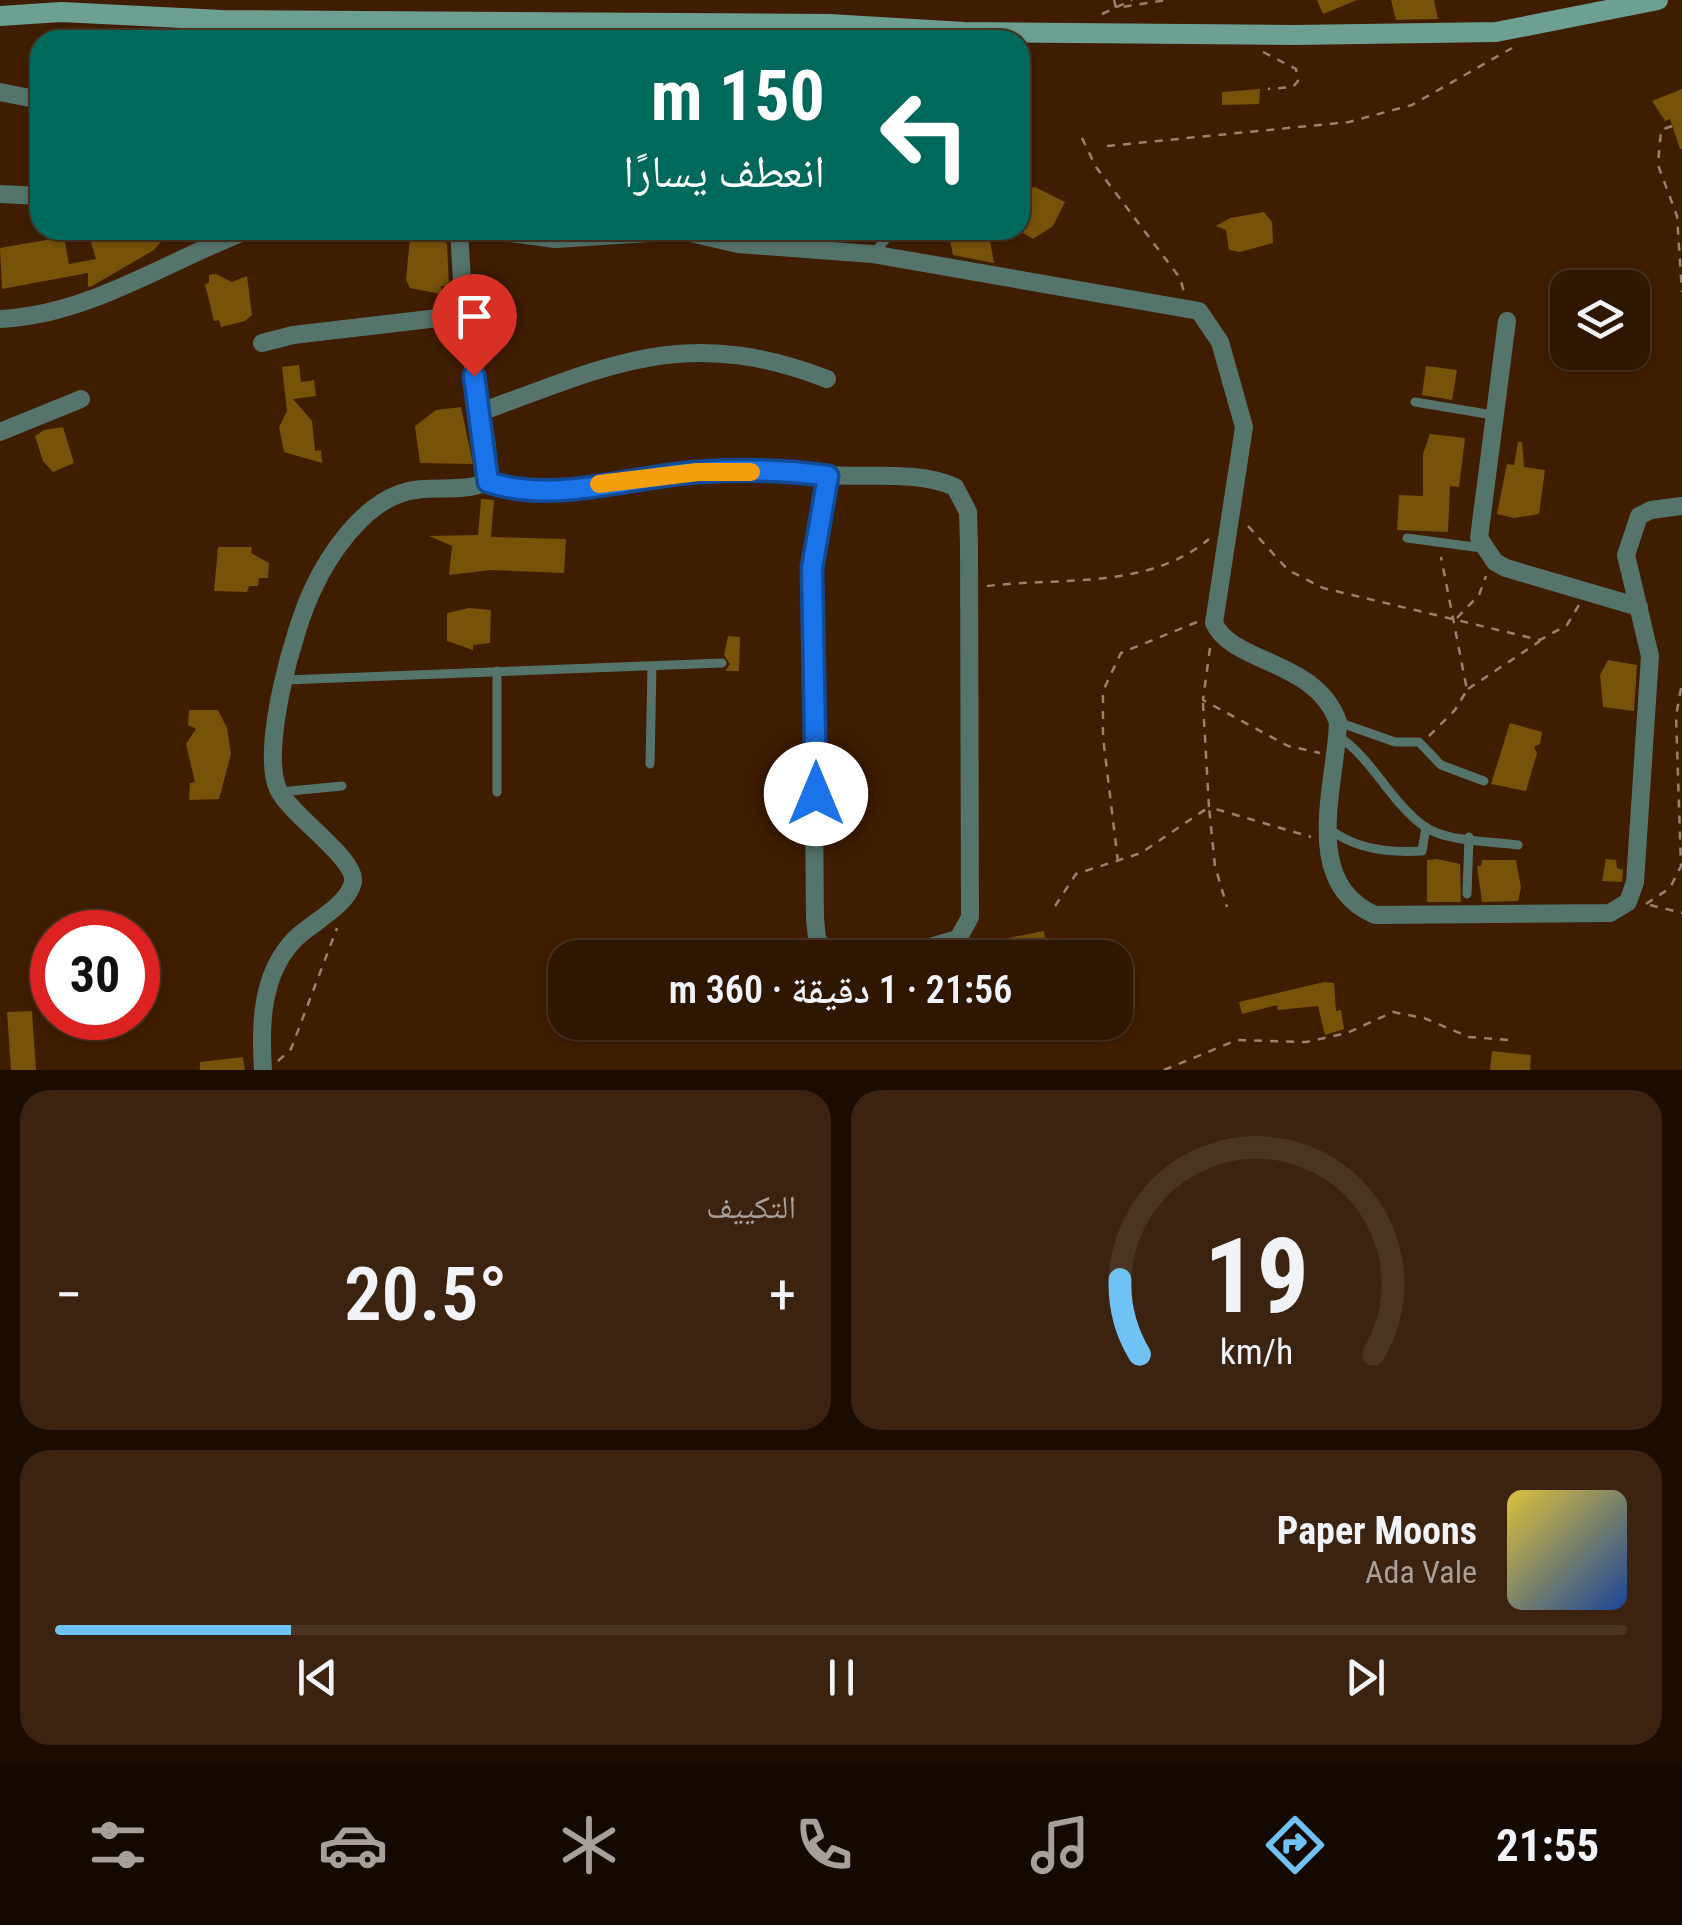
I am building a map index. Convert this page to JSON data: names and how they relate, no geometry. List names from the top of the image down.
{
  "page": {
    "turn": ["150 m", "انعطف يسارًا"],
    "limit": "30",
    "trip": "21:56 · 1 دقيقة · 360 m",
    "tile": "التكييف",
    "heat": ["−", "20.5°", "+"],
    "song": ["Paper Moons", "Ada Vale"],
    "tabs": "21:55",
    "gauge": ["19", "km/h"]
  }
}
